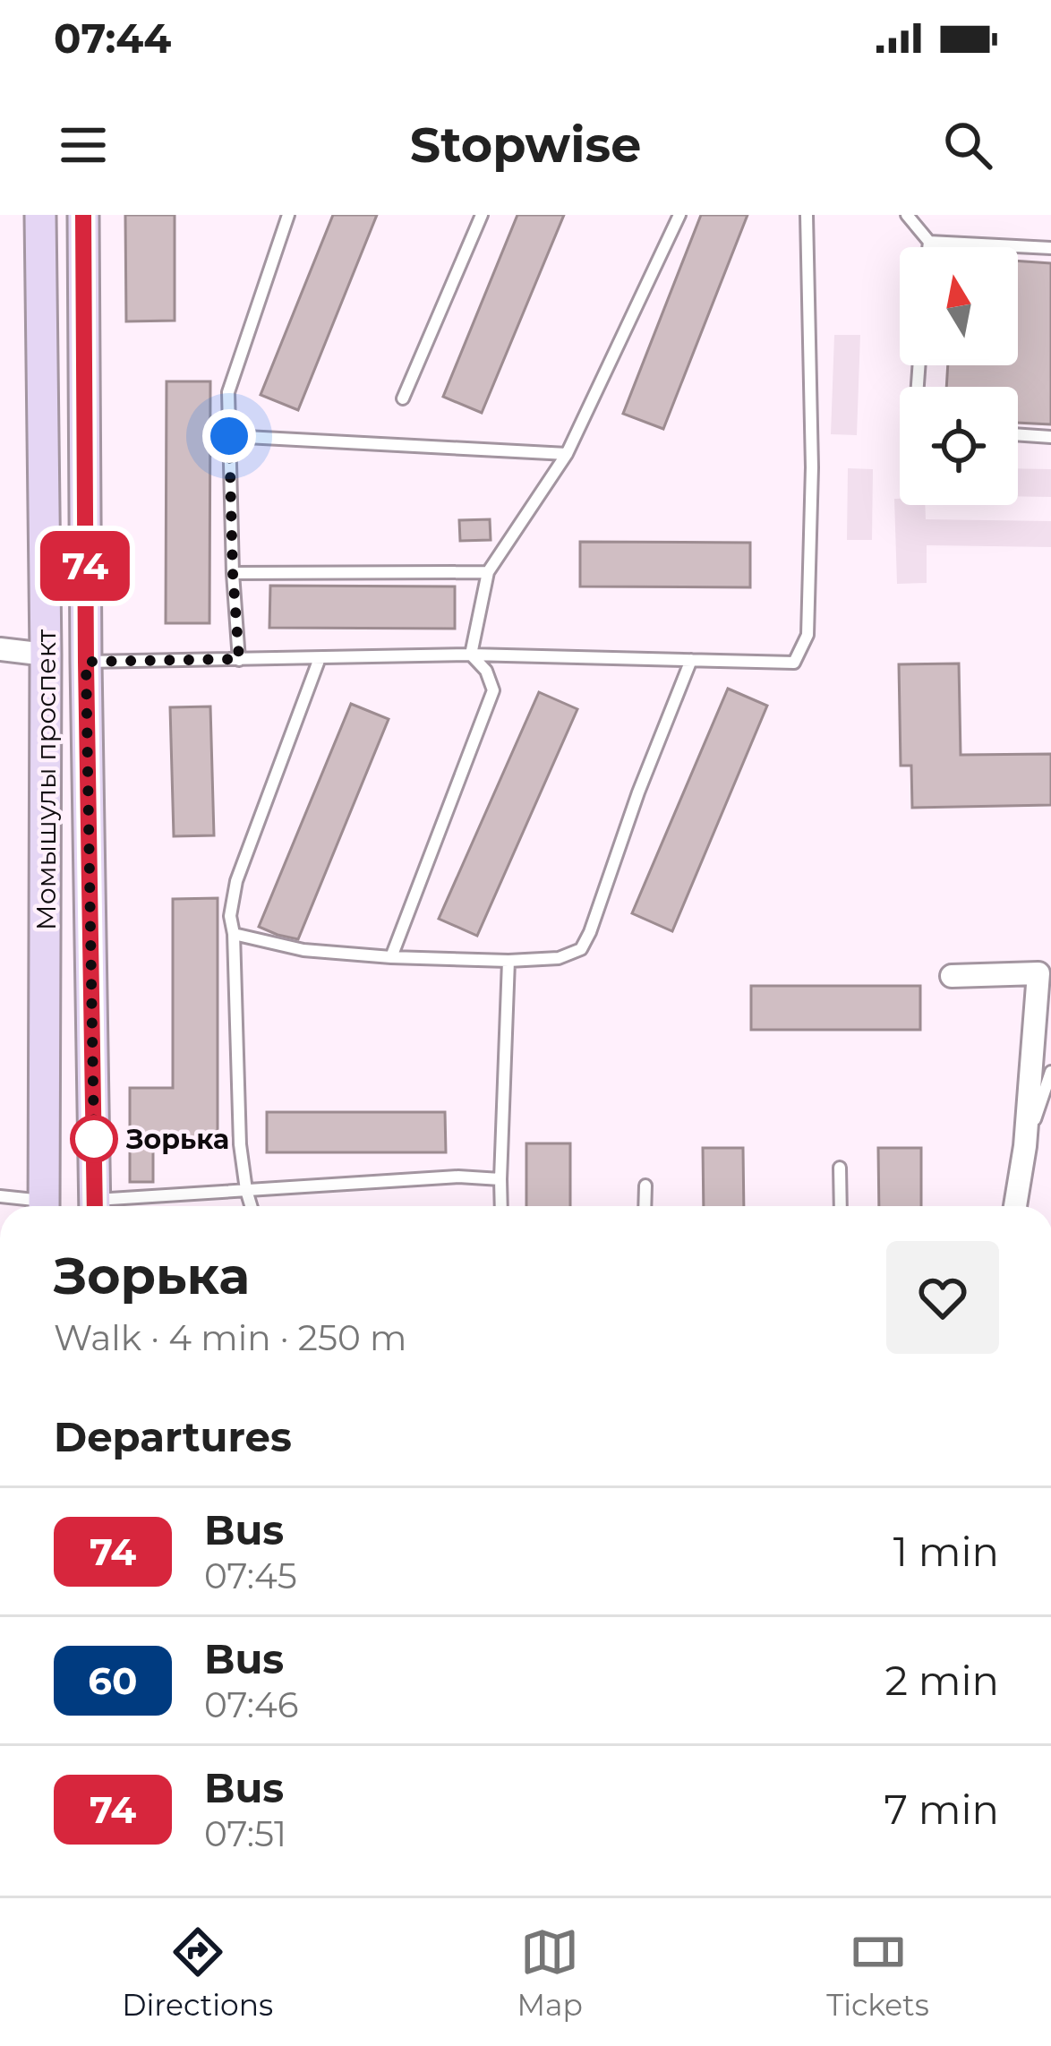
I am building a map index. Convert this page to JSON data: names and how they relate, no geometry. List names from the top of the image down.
{
  "streets": {
    "street": ["Момышулы проспект"]
  },
  "places": ["Зорька"],
  "lines": ["bus line 74"],
  "north": "top",
  "page": {
    "status": "07:44",
    "header": "Stopwise",
    "on_map": "74",
    "heading": [
      ["Зорька", "Walk · 4 min · 250 m"],
      "Departures"
    ],
    "list": [
      {
        "mark": "74",
        "name": "Bus",
        "note": "07:45",
        "value": "1 min"
      },
      {
        "mark": "60",
        "name": "Bus",
        "note": "07:46",
        "value": "2 min"
      },
      {
        "mark": "74",
        "name": "Bus",
        "note": "07:51",
        "value": "7 min"
      }
    ],
    "tabs": ["Directions", "Map", "Tickets"]
  }
}
